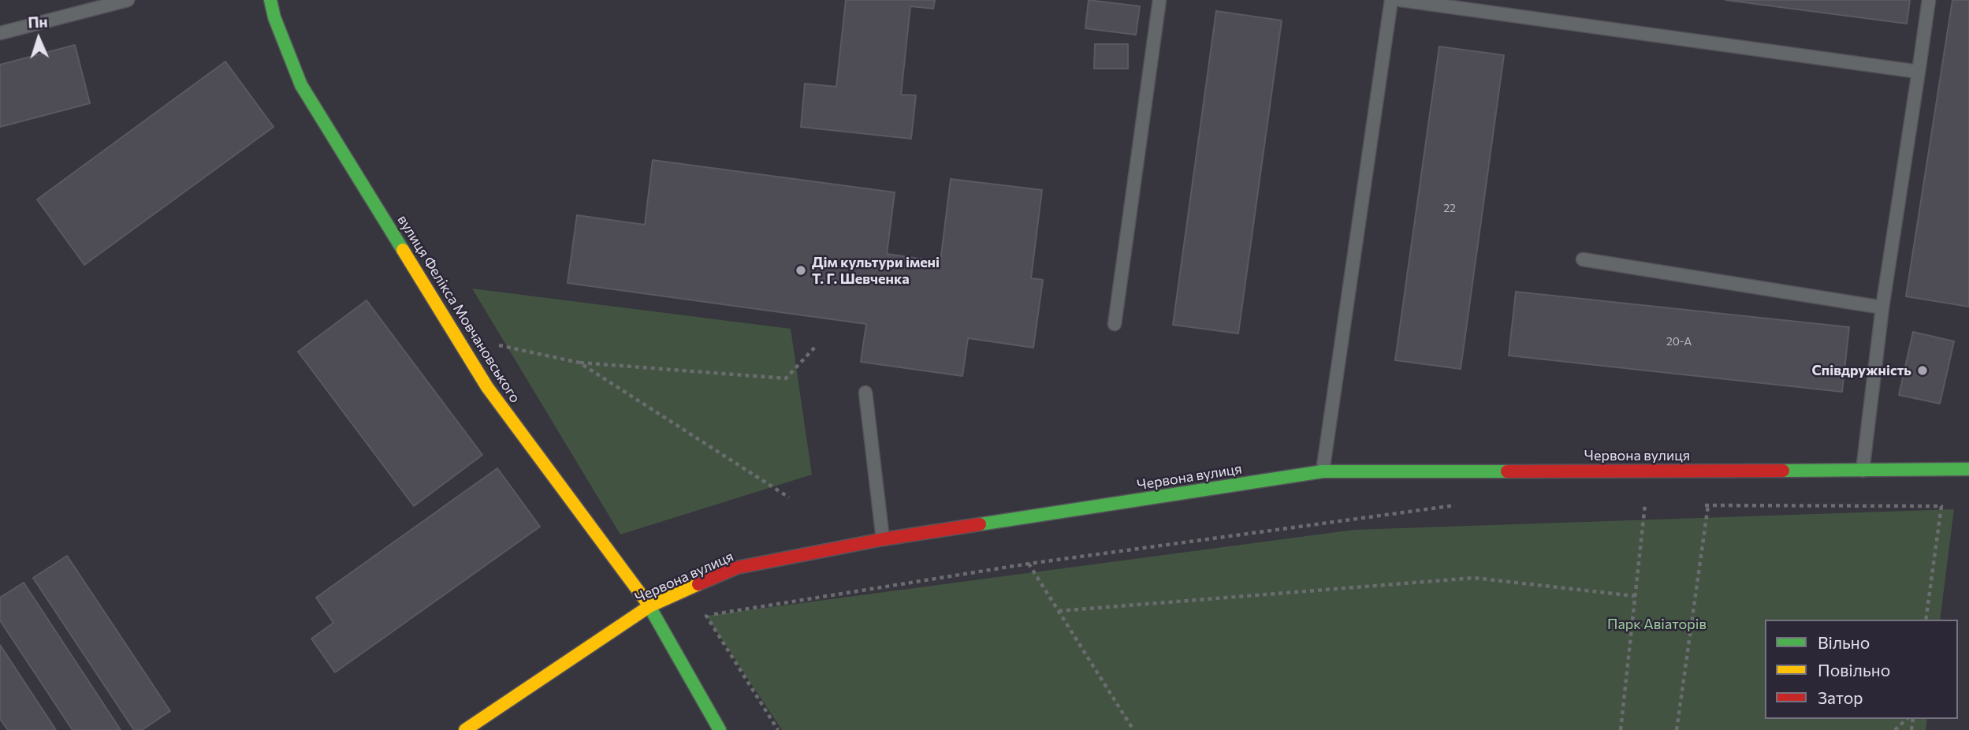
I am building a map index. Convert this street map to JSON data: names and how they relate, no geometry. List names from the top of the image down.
{
  "streets": {
    "main road": ["вулиця Фелікса Мовчановського", "Червона вулиця"]
  },
  "crossings": [
    ["вулиця Фелікса Мовчановського", "Червона вулиця"]
  ],
  "parks": ["Парк Авіаторів"],
  "places": ["Дім культури імені Т. Г. Шевченка", "Співдружність"],
  "house_numbers": ["22", "20-А"],
  "legend": ["Вільно", "Повільно", "Затор"],
  "north": "top"
}
